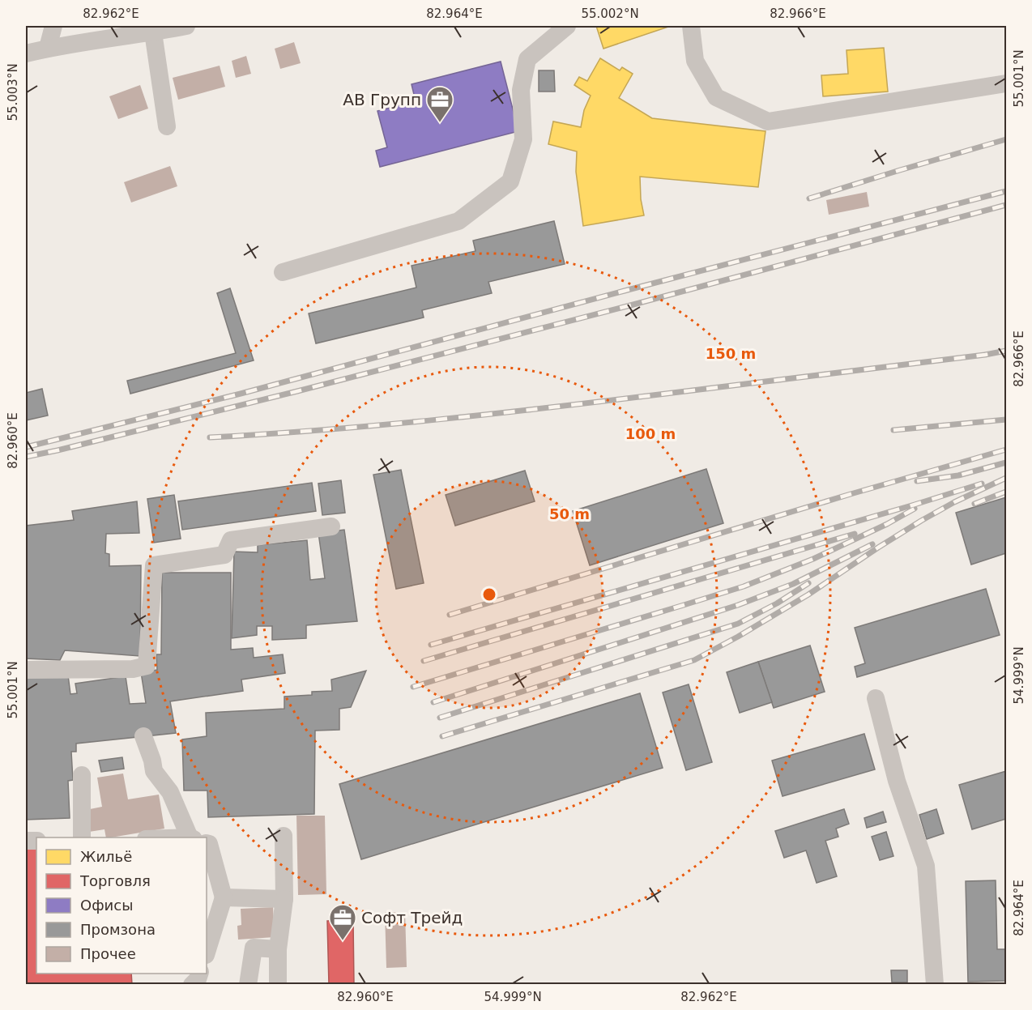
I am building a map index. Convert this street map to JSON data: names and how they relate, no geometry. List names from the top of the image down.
{
  "places": {
    "office": ["АВ Групп", "Софт Трейд"]
  },
  "legend": [
    "Жильё",
    "Торговля",
    "Офисы",
    "Промзона",
    "Прочее"
  ],
  "coordinates": [
    "82.962°E",
    "82.964°E",
    "55.002°N",
    "82.966°E",
    "55.001°N",
    "55.003°N",
    "82.960°E",
    "54.999°N"
  ],
  "rings": ["150 m", "100 m", "50 m"]
}
